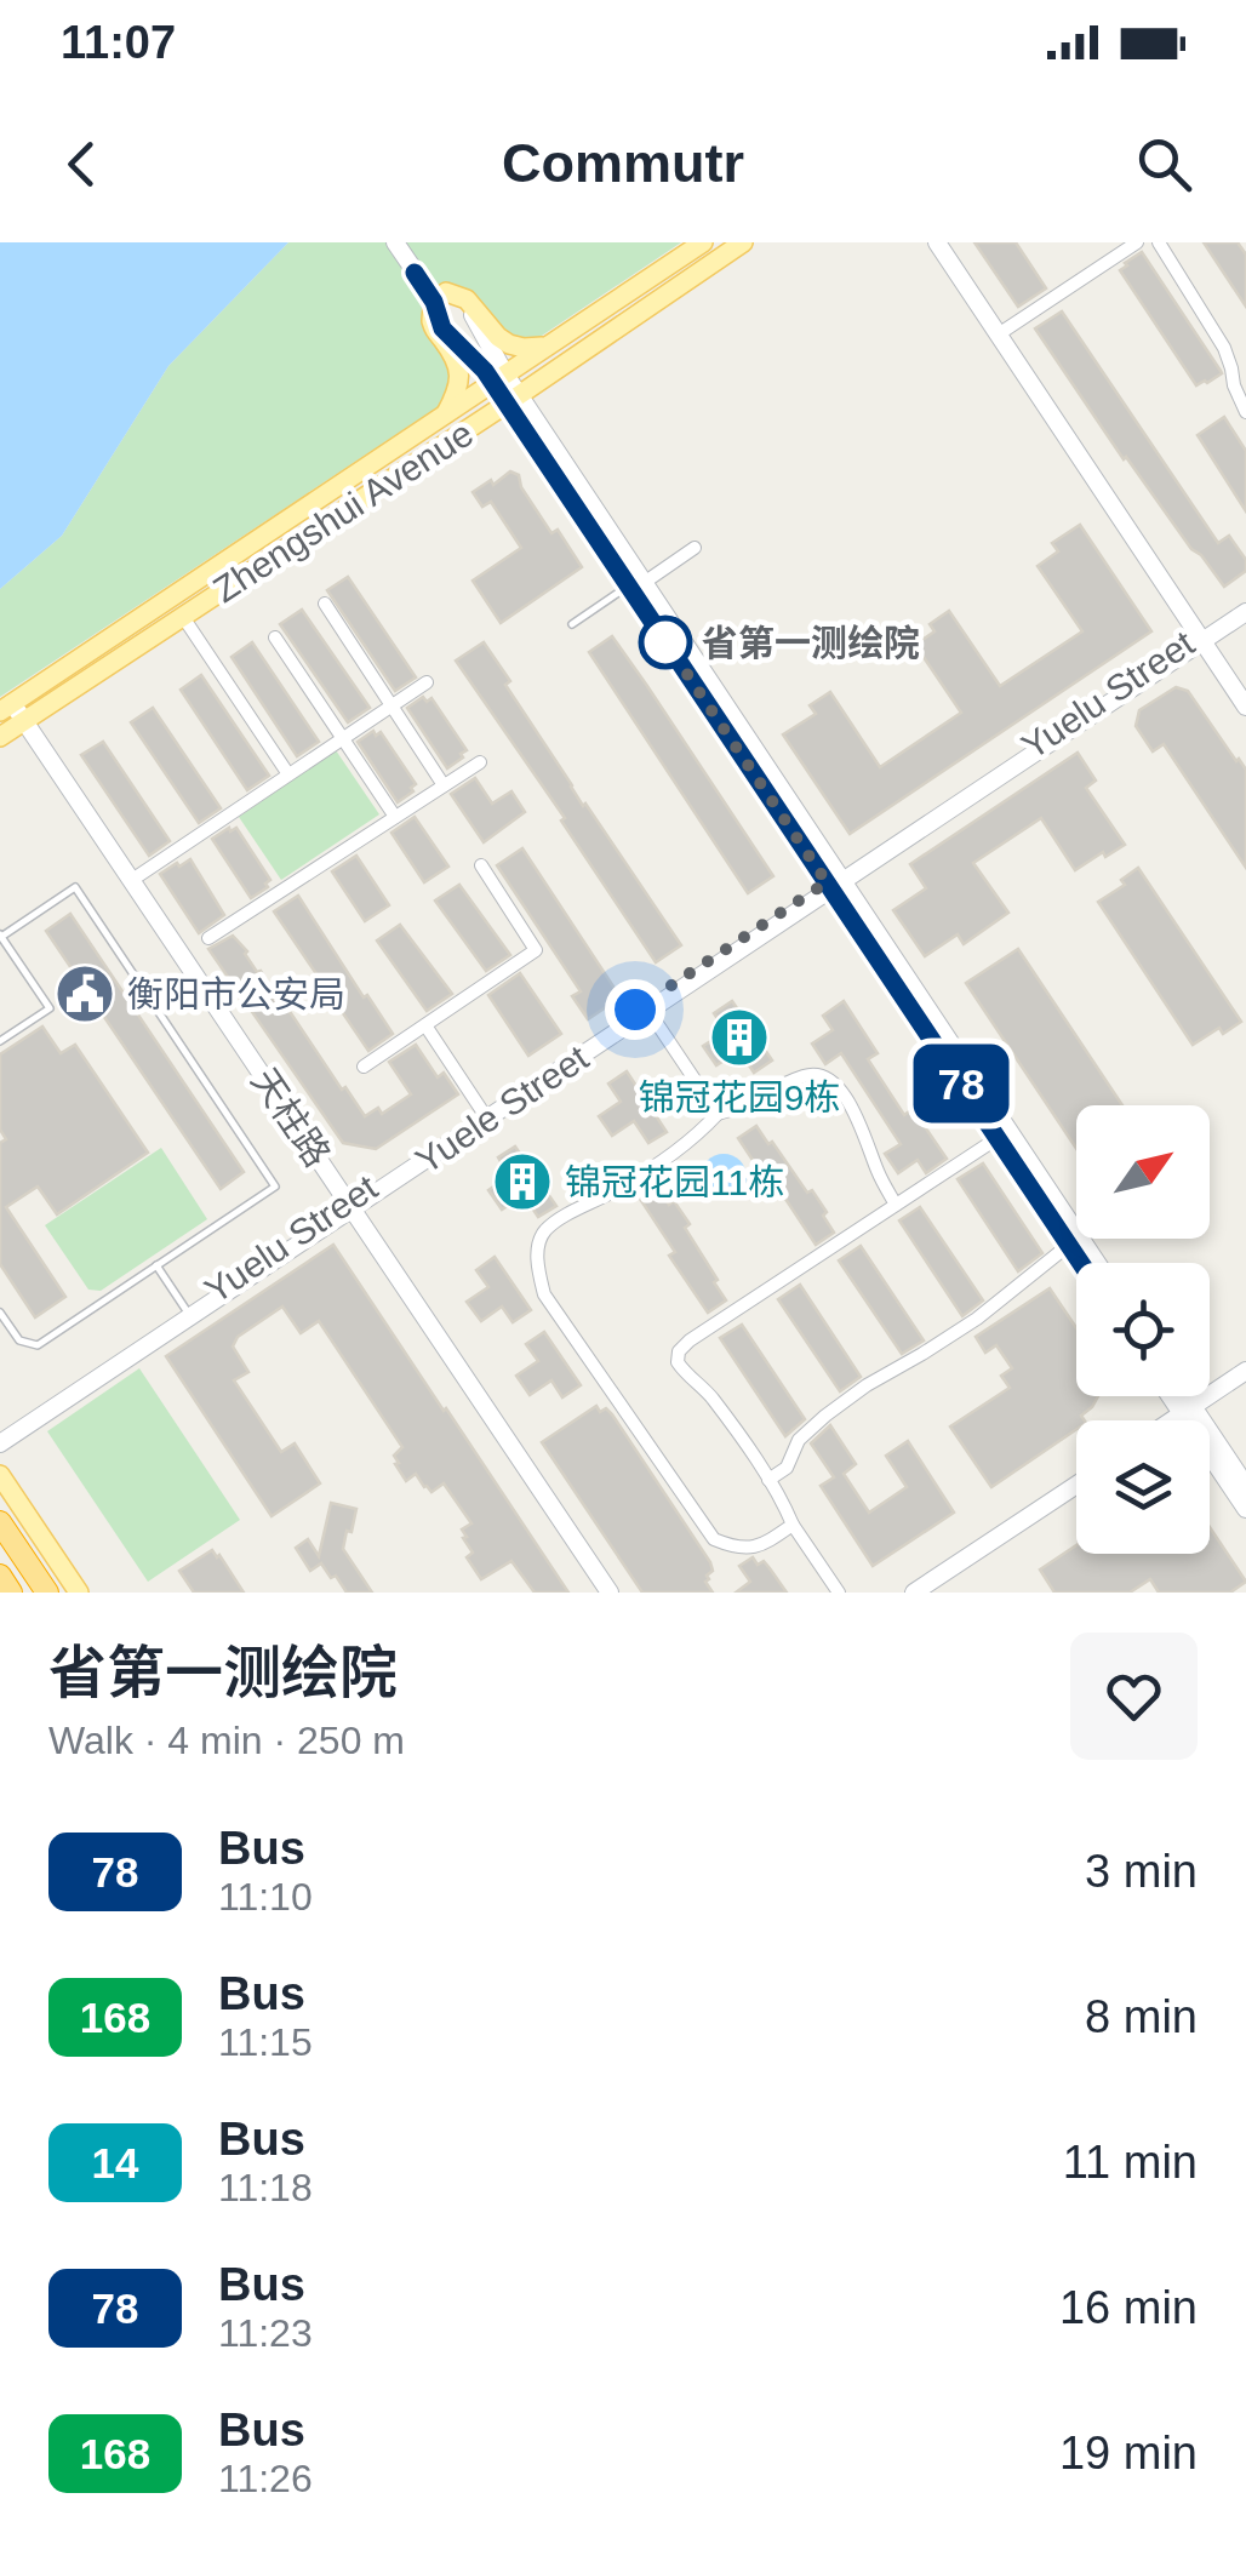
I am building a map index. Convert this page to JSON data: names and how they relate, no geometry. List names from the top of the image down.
{
  "streets": {
    "main road": ["Zhengshui Avenue"],
    "street": ["Yuelu Street", "Yuele Street", "天柱路"]
  },
  "crossings": [
    ["Zhengshui Avenue", "天柱路"],
    ["Yuelu Street", "Yuele Street"],
    ["Yuelu Street", "天柱路"],
    ["Yuele Street", "天柱路"]
  ],
  "places": {
    "other": ["省第一测绘院"],
    "public building": ["衡阳市公安局"],
    "building": ["锦冠花园9栋", "锦冠花园11栋"]
  },
  "lines": ["bus line 78"],
  "north": "top right",
  "page": {
    "status": "11:07",
    "header": "Commutr",
    "on_map": "78",
    "heading": ["省第一测绘院", "Walk · 4 min · 250 m"],
    "list": [
      {
        "mark": "78",
        "name": "Bus",
        "note": "11:10",
        "value": "3 min"
      },
      {
        "mark": "168",
        "name": "Bus",
        "note": "11:15",
        "value": "8 min"
      },
      {
        "mark": "14",
        "name": "Bus",
        "note": "11:18",
        "value": "11 min"
      },
      {
        "mark": "78",
        "name": "Bus",
        "note": "11:23",
        "value": "16 min"
      },
      {
        "mark": "168",
        "name": "Bus",
        "note": "11:26",
        "value": "19 min"
      }
    ]
  }
}
